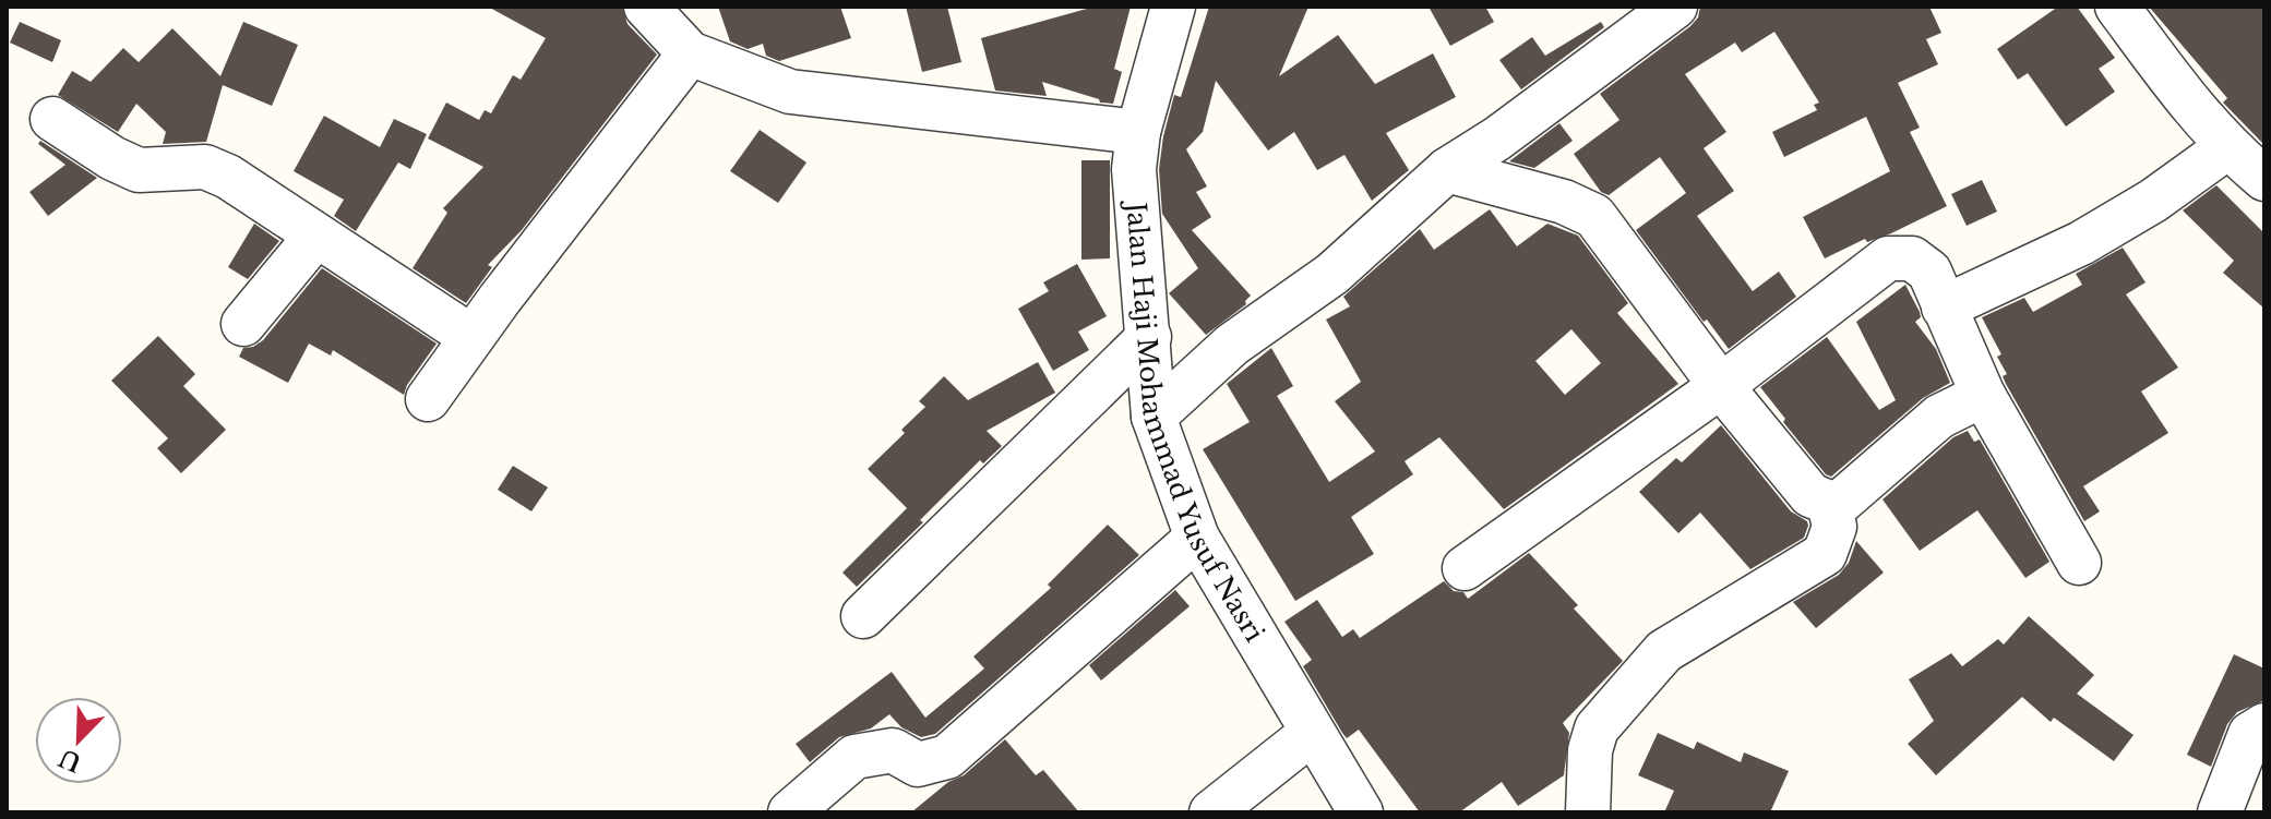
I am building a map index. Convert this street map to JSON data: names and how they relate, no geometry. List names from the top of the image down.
{
  "streets": {
    "street": ["Jalan Haji Mohammad Yusuf Nasri"]
  },
  "north": "bottom left"
}
